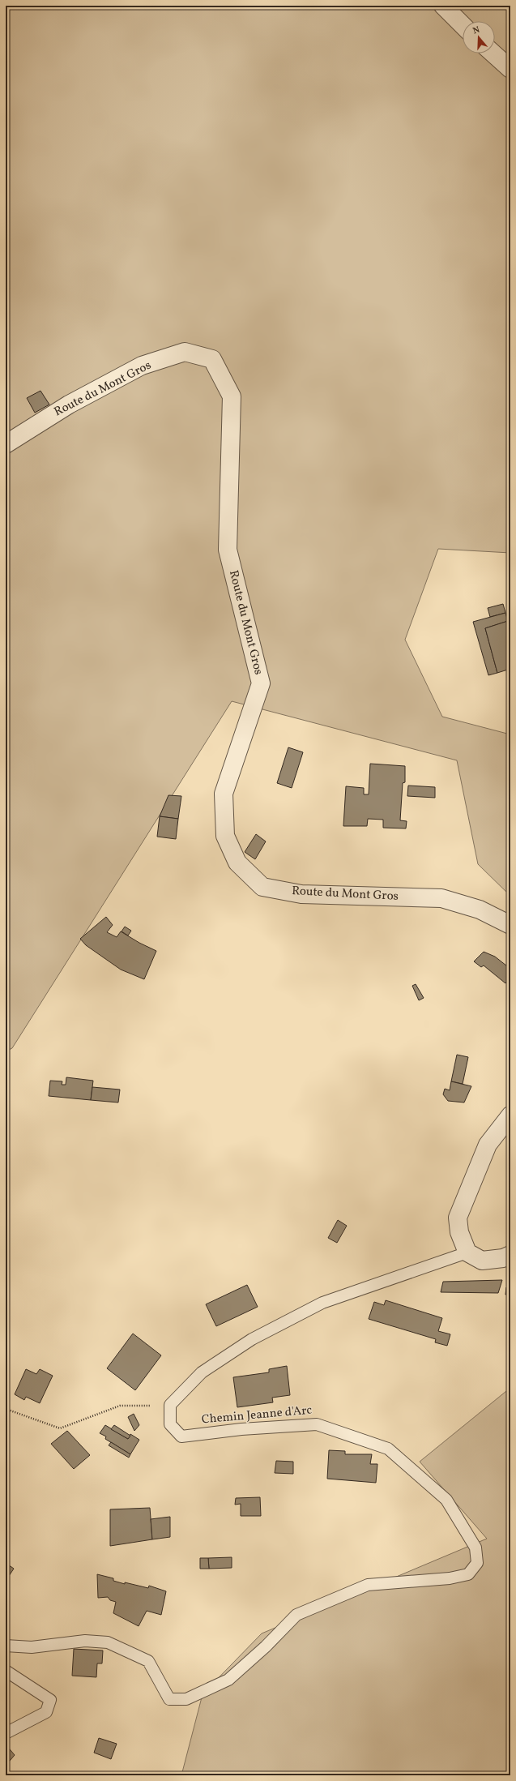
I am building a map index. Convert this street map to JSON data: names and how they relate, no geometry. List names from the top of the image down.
{
  "streets": {
    "street": ["Route du Mont Gros"],
    "lane": ["Chemin Jeanne d'Arc"]
  },
  "north": "top"
}
